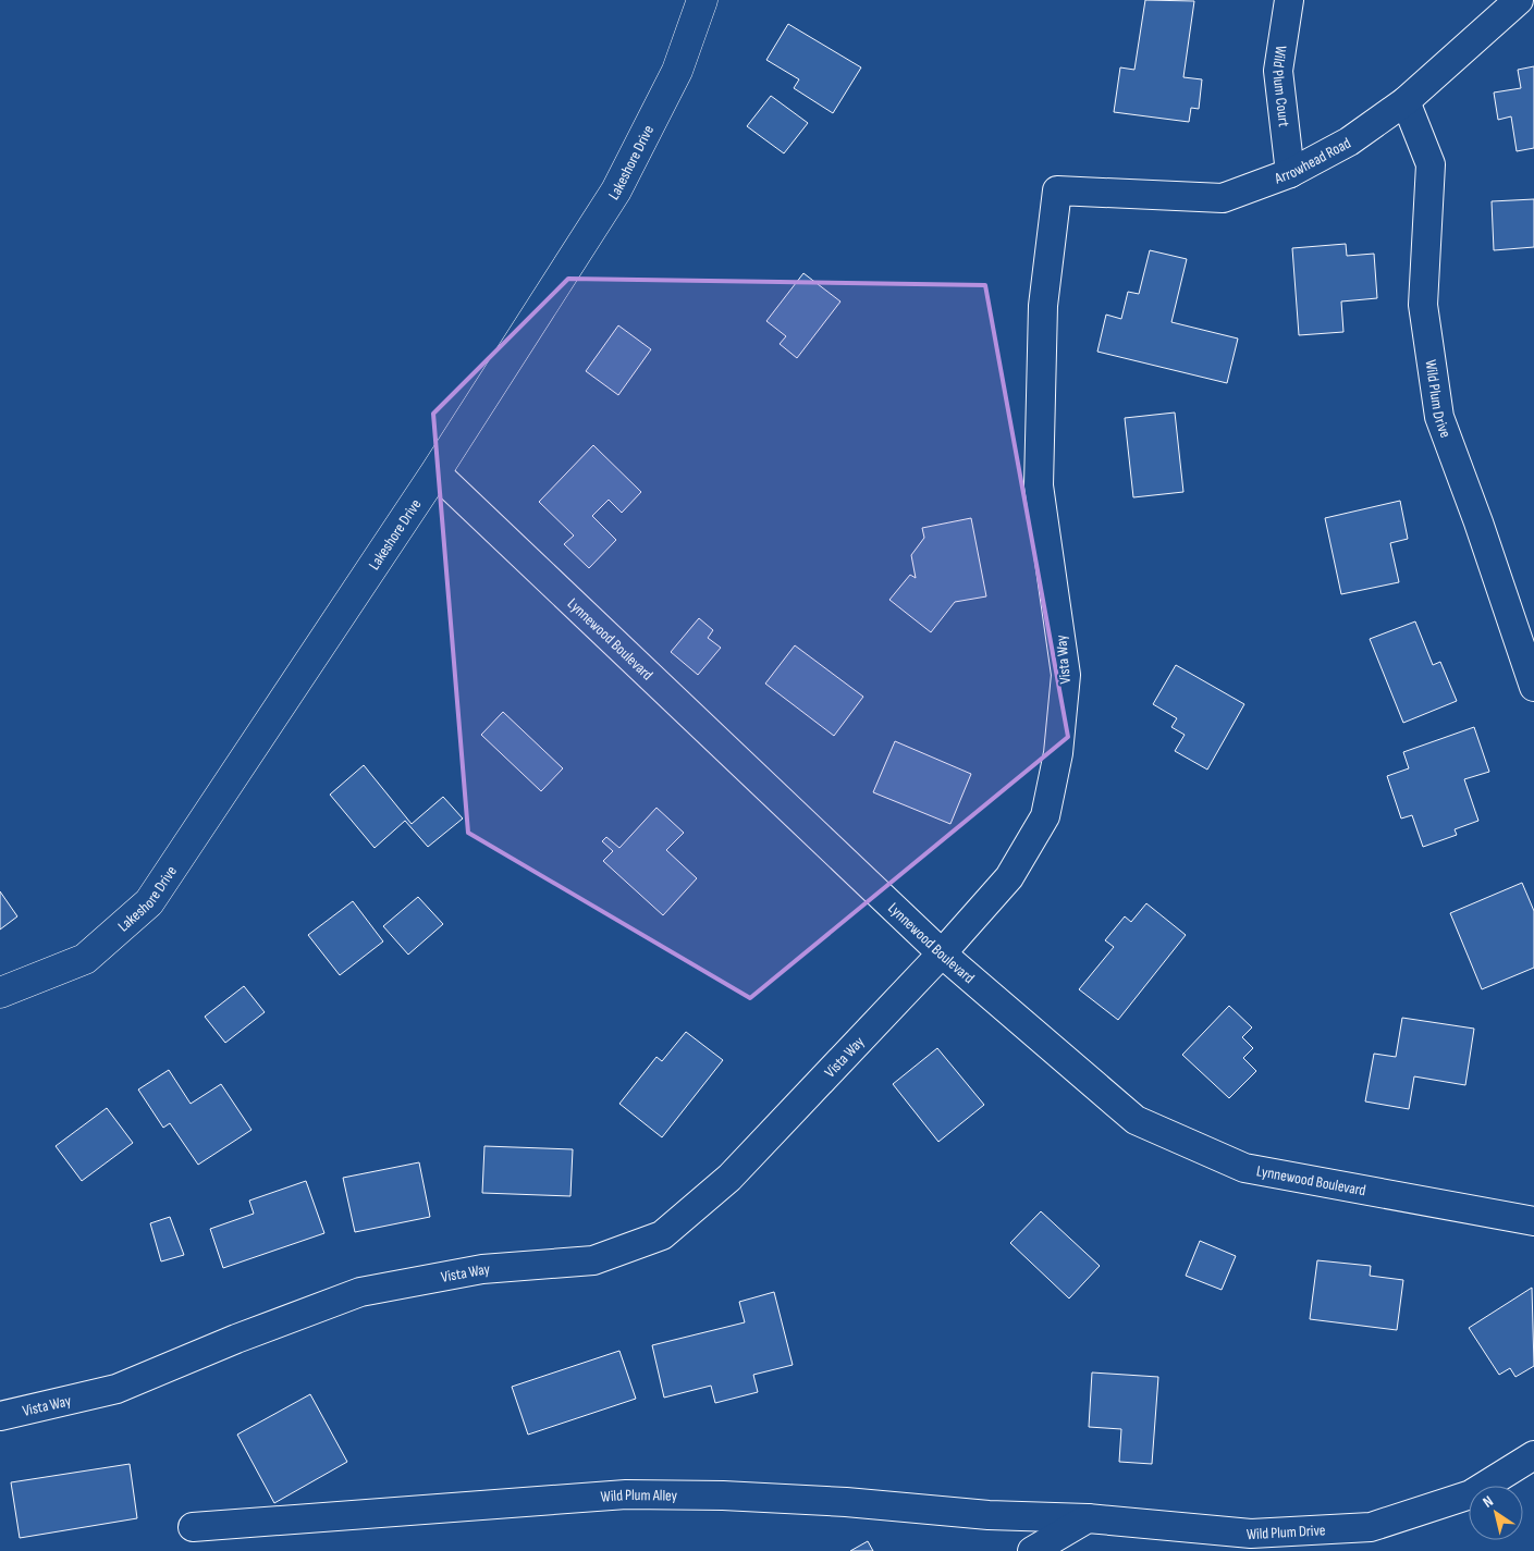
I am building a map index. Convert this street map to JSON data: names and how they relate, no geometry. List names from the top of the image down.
{
  "streets": {
    "main road": ["Lakeshore Drive"],
    "street": [
      "Wild Plum Court",
      "Arrowhead Road",
      "Wild Plum Drive",
      "Lynnewood Boulevard",
      "Vista Way",
      "Wild Plum Alley"
    ]
  },
  "crossings": [
    ["Wild Plum Court", "Arrowhead Road"],
    ["Arrowhead Road", "Wild Plum Drive"],
    ["Arrowhead Road", "Vista Way"],
    ["Lakeshore Drive", "Lynnewood Boulevard"],
    ["Wild Plum Drive", "Wild Plum Alley"],
    ["Lynnewood Boulevard", "Vista Way"]
  ],
  "north": "top left"
}
